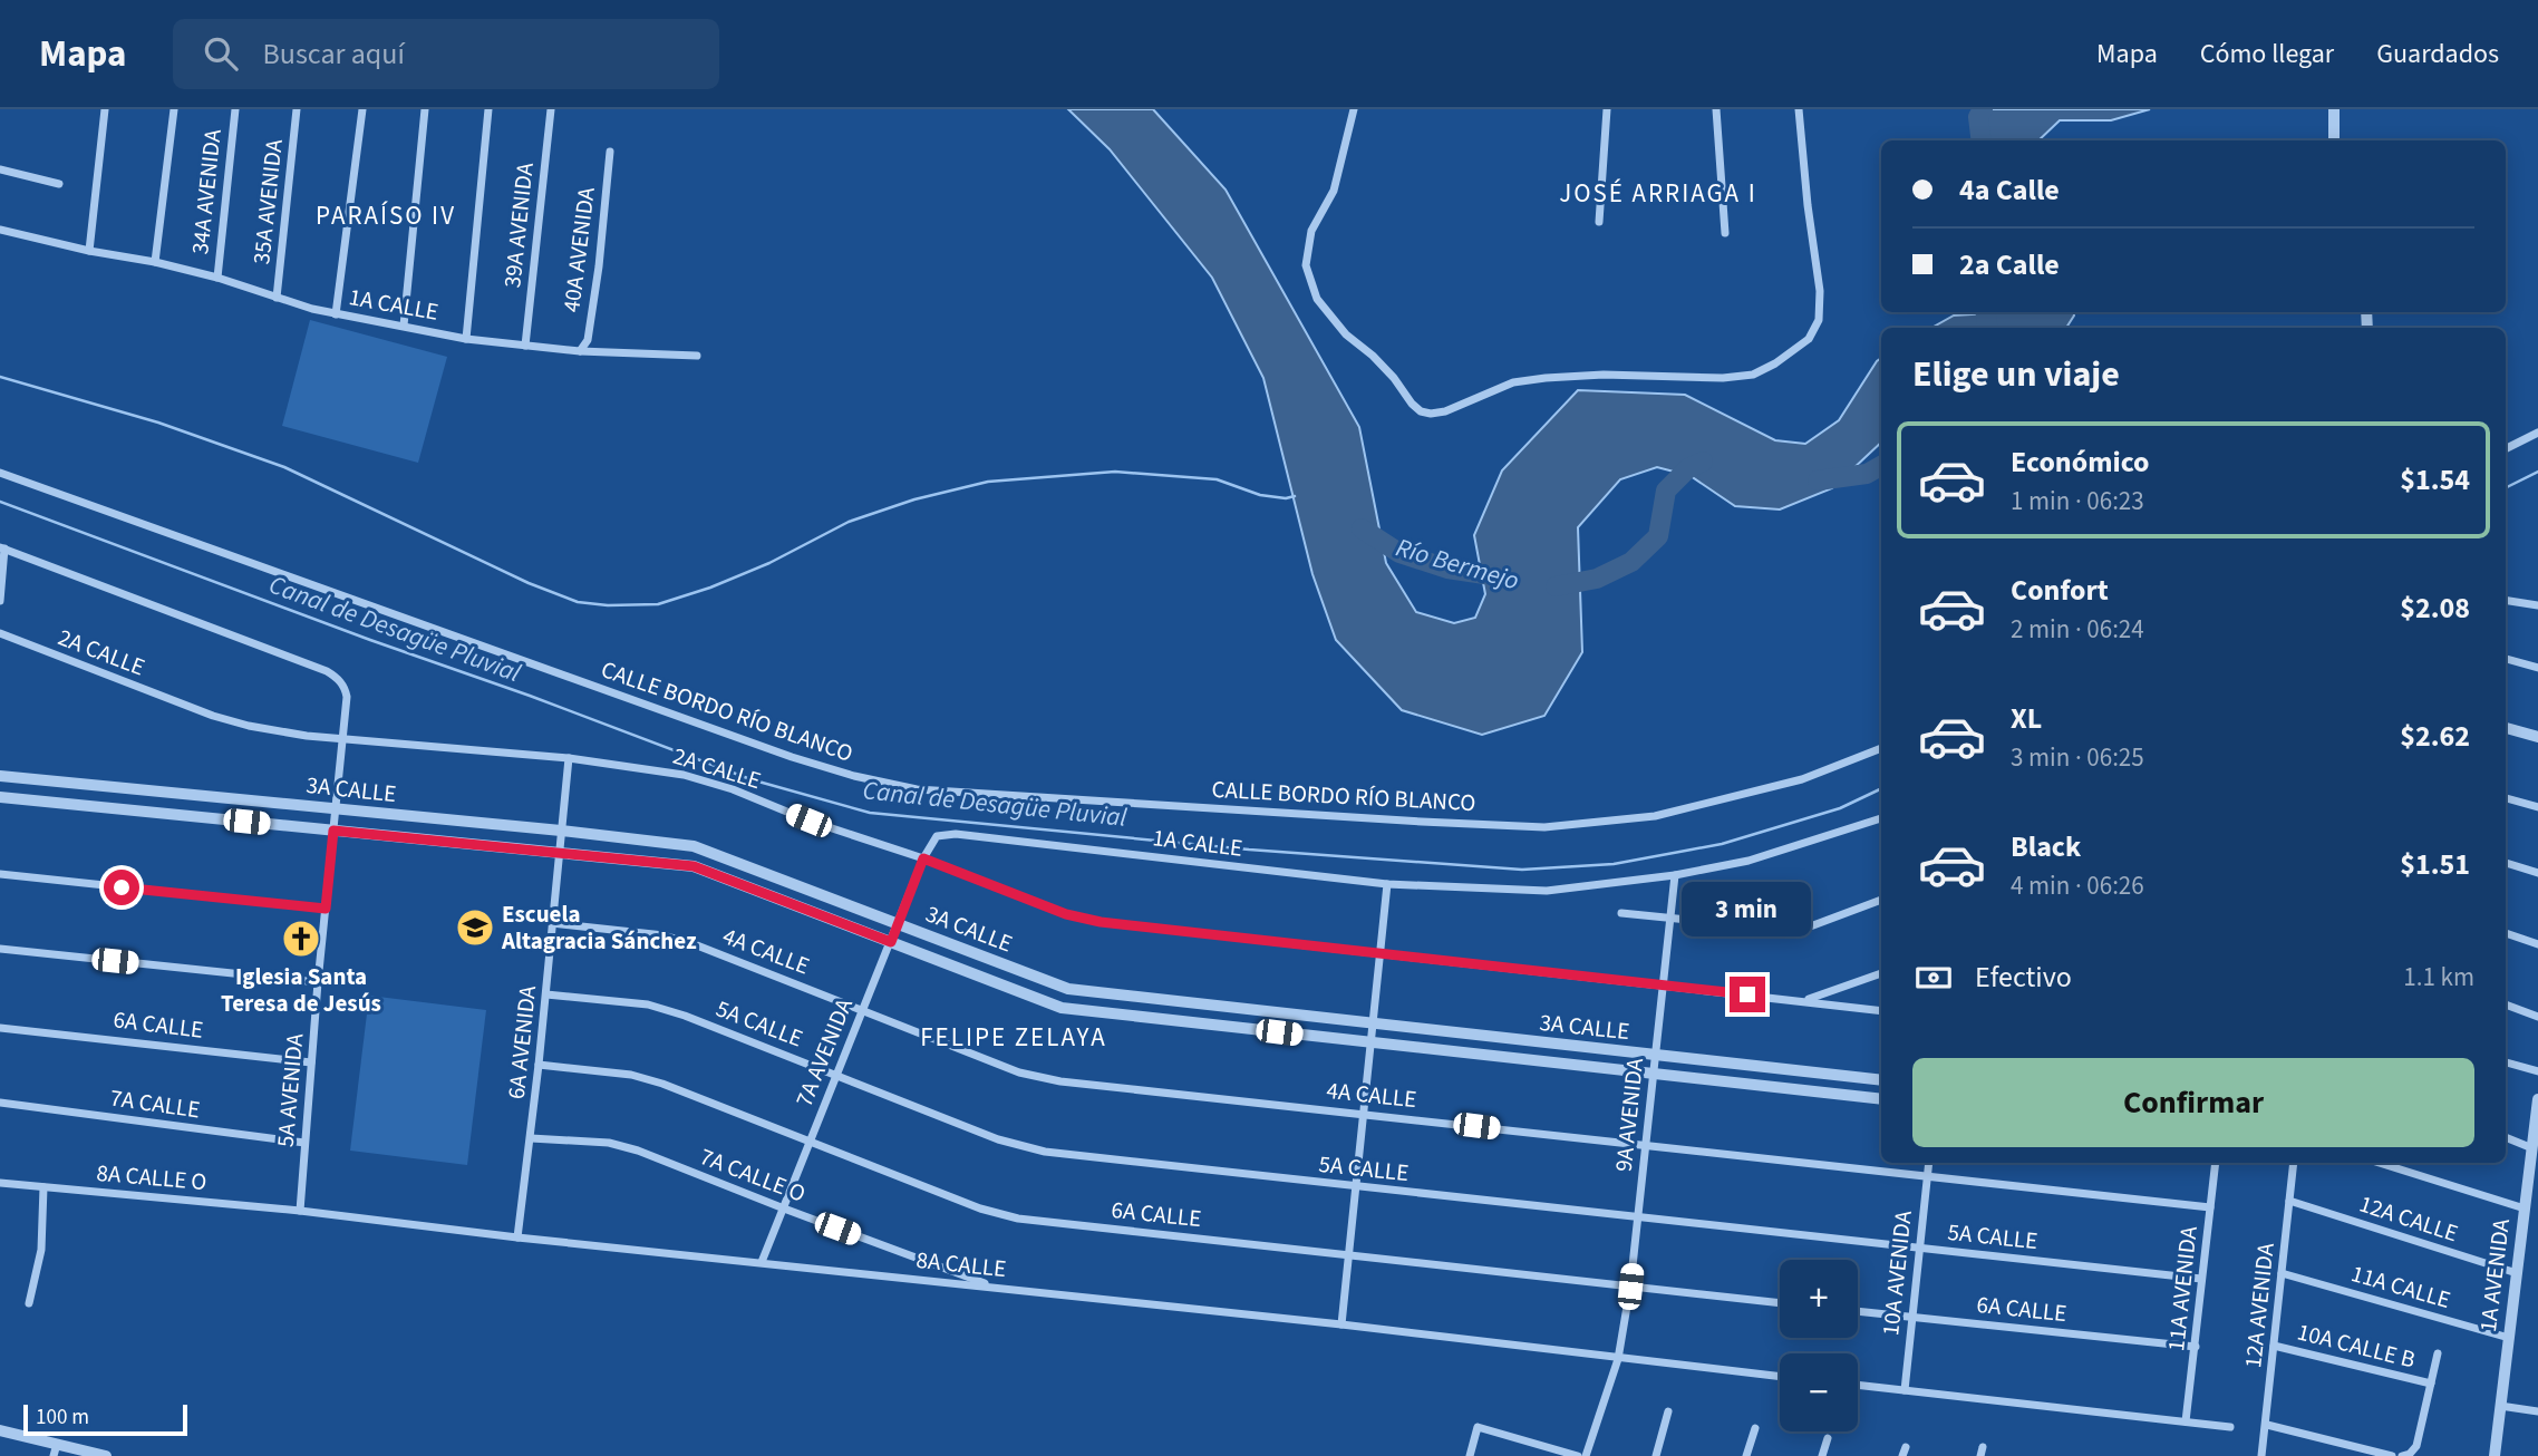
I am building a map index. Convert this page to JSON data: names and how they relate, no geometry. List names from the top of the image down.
{
  "streets": {
    "street": [
      "34A AVENIDA",
      "35A AVENIDA",
      "39A AVENIDA",
      "40A AVENIDA",
      "1A CALLE",
      "2A CALLE",
      "CALLE BORDO RÍO BLANCO",
      "3A CALLE",
      "4A CALLE",
      "5A CALLE",
      "6A CALLE",
      "6A AVENIDA",
      "7A AVENIDA",
      "5A AVENIDA",
      "7A CALLE",
      "9A AVENIDA",
      "7A CALLE O",
      "8A CALLE O",
      "12A CALLE",
      "8A CALLE",
      "10A AVENIDA",
      "1A AVENIDA",
      "11A CALLE",
      "11A AVENIDA",
      "12A AVENIDA",
      "10A CALLE B"
    ]
  },
  "crossings": [
    ["34A AVENIDA", "1A CALLE"],
    ["35A AVENIDA", "1A CALLE"],
    ["39A AVENIDA", "1A CALLE"],
    ["40A AVENIDA", "1A CALLE"],
    ["1A CALLE", "2A CALLE"],
    ["1A CALLE", "7A AVENIDA"],
    ["2A CALLE", "6A AVENIDA"],
    ["2A CALLE", "7A AVENIDA"],
    ["2A CALLE", "5A AVENIDA"],
    ["2A CALLE", "9A AVENIDA"],
    ["3A CALLE", "6A AVENIDA"],
    ["3A CALLE", "7A AVENIDA"],
    ["3A CALLE", "5A AVENIDA"],
    ["3A CALLE", "9A AVENIDA"],
    ["4A CALLE", "6A AVENIDA"],
    ["4A CALLE", "7A AVENIDA"],
    ["4A CALLE", "9A AVENIDA"],
    ["4A CALLE", "10A AVENIDA"],
    ["4A CALLE", "11A AVENIDA"],
    ["5A CALLE", "6A AVENIDA"],
    ["5A CALLE", "7A AVENIDA"],
    ["5A CALLE", "9A AVENIDA"],
    ["5A CALLE", "10A AVENIDA"],
    ["5A CALLE", "11A AVENIDA"],
    ["6A CALLE", "6A AVENIDA"],
    ["6A CALLE", "7A AVENIDA"],
    ["6A CALLE", "5A AVENIDA"],
    ["6A CALLE", "9A AVENIDA"],
    ["6A CALLE", "10A AVENIDA"],
    ["6A CALLE", "11A AVENIDA"],
    ["6A AVENIDA", "7A CALLE O"],
    ["6A AVENIDA", "8A CALLE"],
    ["7A AVENIDA", "7A CALLE O"],
    ["7A AVENIDA", "8A CALLE"],
    ["5A AVENIDA", "7A CALLE"],
    ["5A AVENIDA", "8A CALLE O"],
    ["5A AVENIDA", "8A CALLE"],
    ["9A AVENIDA", "8A CALLE"],
    ["7A CALLE O", "8A CALLE"],
    ["8A CALLE O", "8A CALLE"],
    ["12A CALLE", "1A AVENIDA"],
    ["12A CALLE", "12A AVENIDA"],
    ["1A AVENIDA", "11A CALLE"],
    ["11A CALLE", "12A AVENIDA"],
    ["12A AVENIDA", "10A CALLE B"]
  ],
  "districts": ["JOSÉ ARRIAGA I", "PARAÍSO IV", "FELIPE ZELAYA"],
  "water": ["Río Bermejo", "Canal de Desagüe Pluvial"],
  "places": {
    "school or university": ["Escuela Altagracia Sánchez"],
    "church": ["Iglesia Santa Teresa de Jesús"]
  },
  "scale_bar": "100 m",
  "page": {
    "header": "Mapa",
    "search": "Buscar aquí",
    "nav": ["Mapa", "Cómo llegar", "Guardados"],
    "banner": ["4a Calle", "2a Calle"],
    "heading": "Elige un viaje",
    "list": [
      {
        "name": "Económico",
        "note": "1 min · 06:23",
        "value": "$1.54"
      },
      {
        "name": "Confort",
        "note": "2 min · 06:24",
        "value": "$2.08"
      },
      {
        "name": "XL",
        "note": "3 min · 06:25",
        "value": "$2.62"
      },
      {
        "name": "Black",
        "note": "4 min · 06:26",
        "value": "$1.51"
      }
    ],
    "bubble": "3 min",
    "pay": ["Efectivo", "1.1 km"],
    "buttons": "Confirmar",
    "map_buttons": ["+", "−"],
    "scale": "100 m"
  }
}
